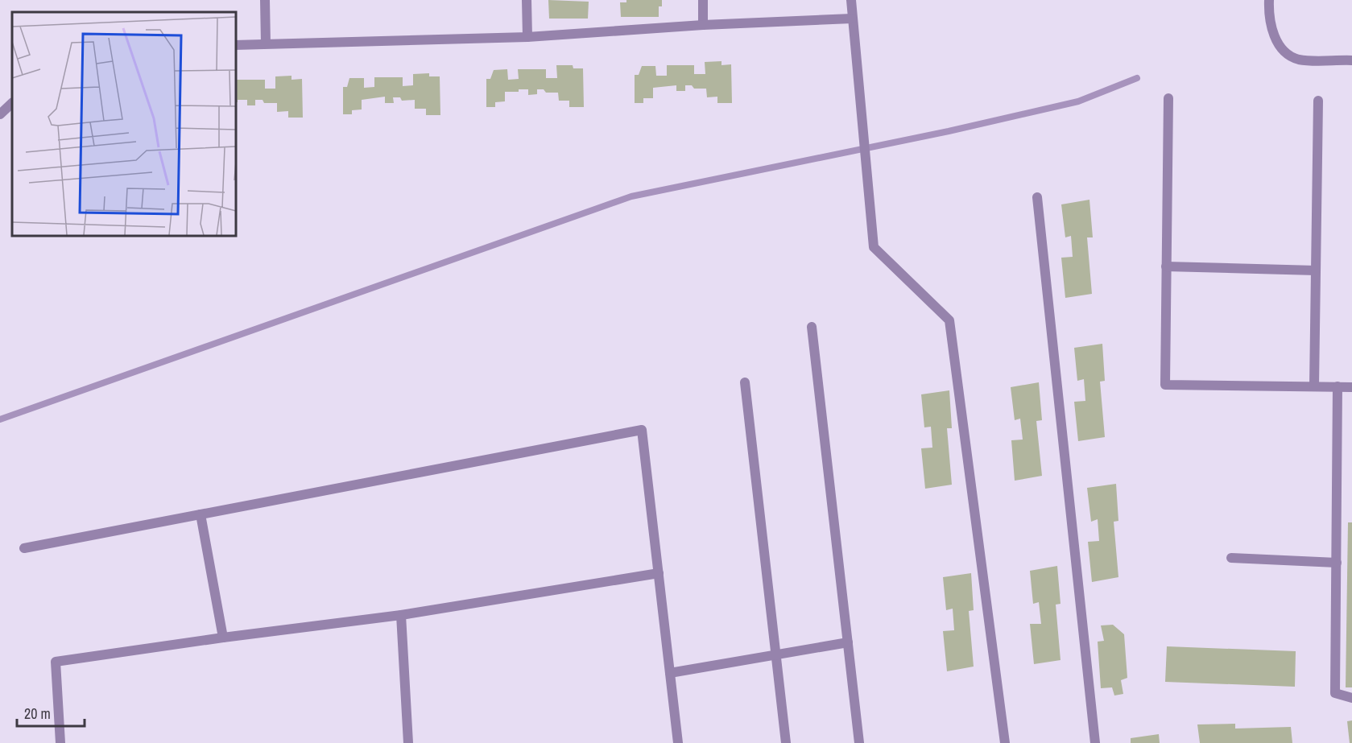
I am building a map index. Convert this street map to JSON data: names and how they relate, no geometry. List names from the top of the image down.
{
  "scale_bar": "20 m"
}
